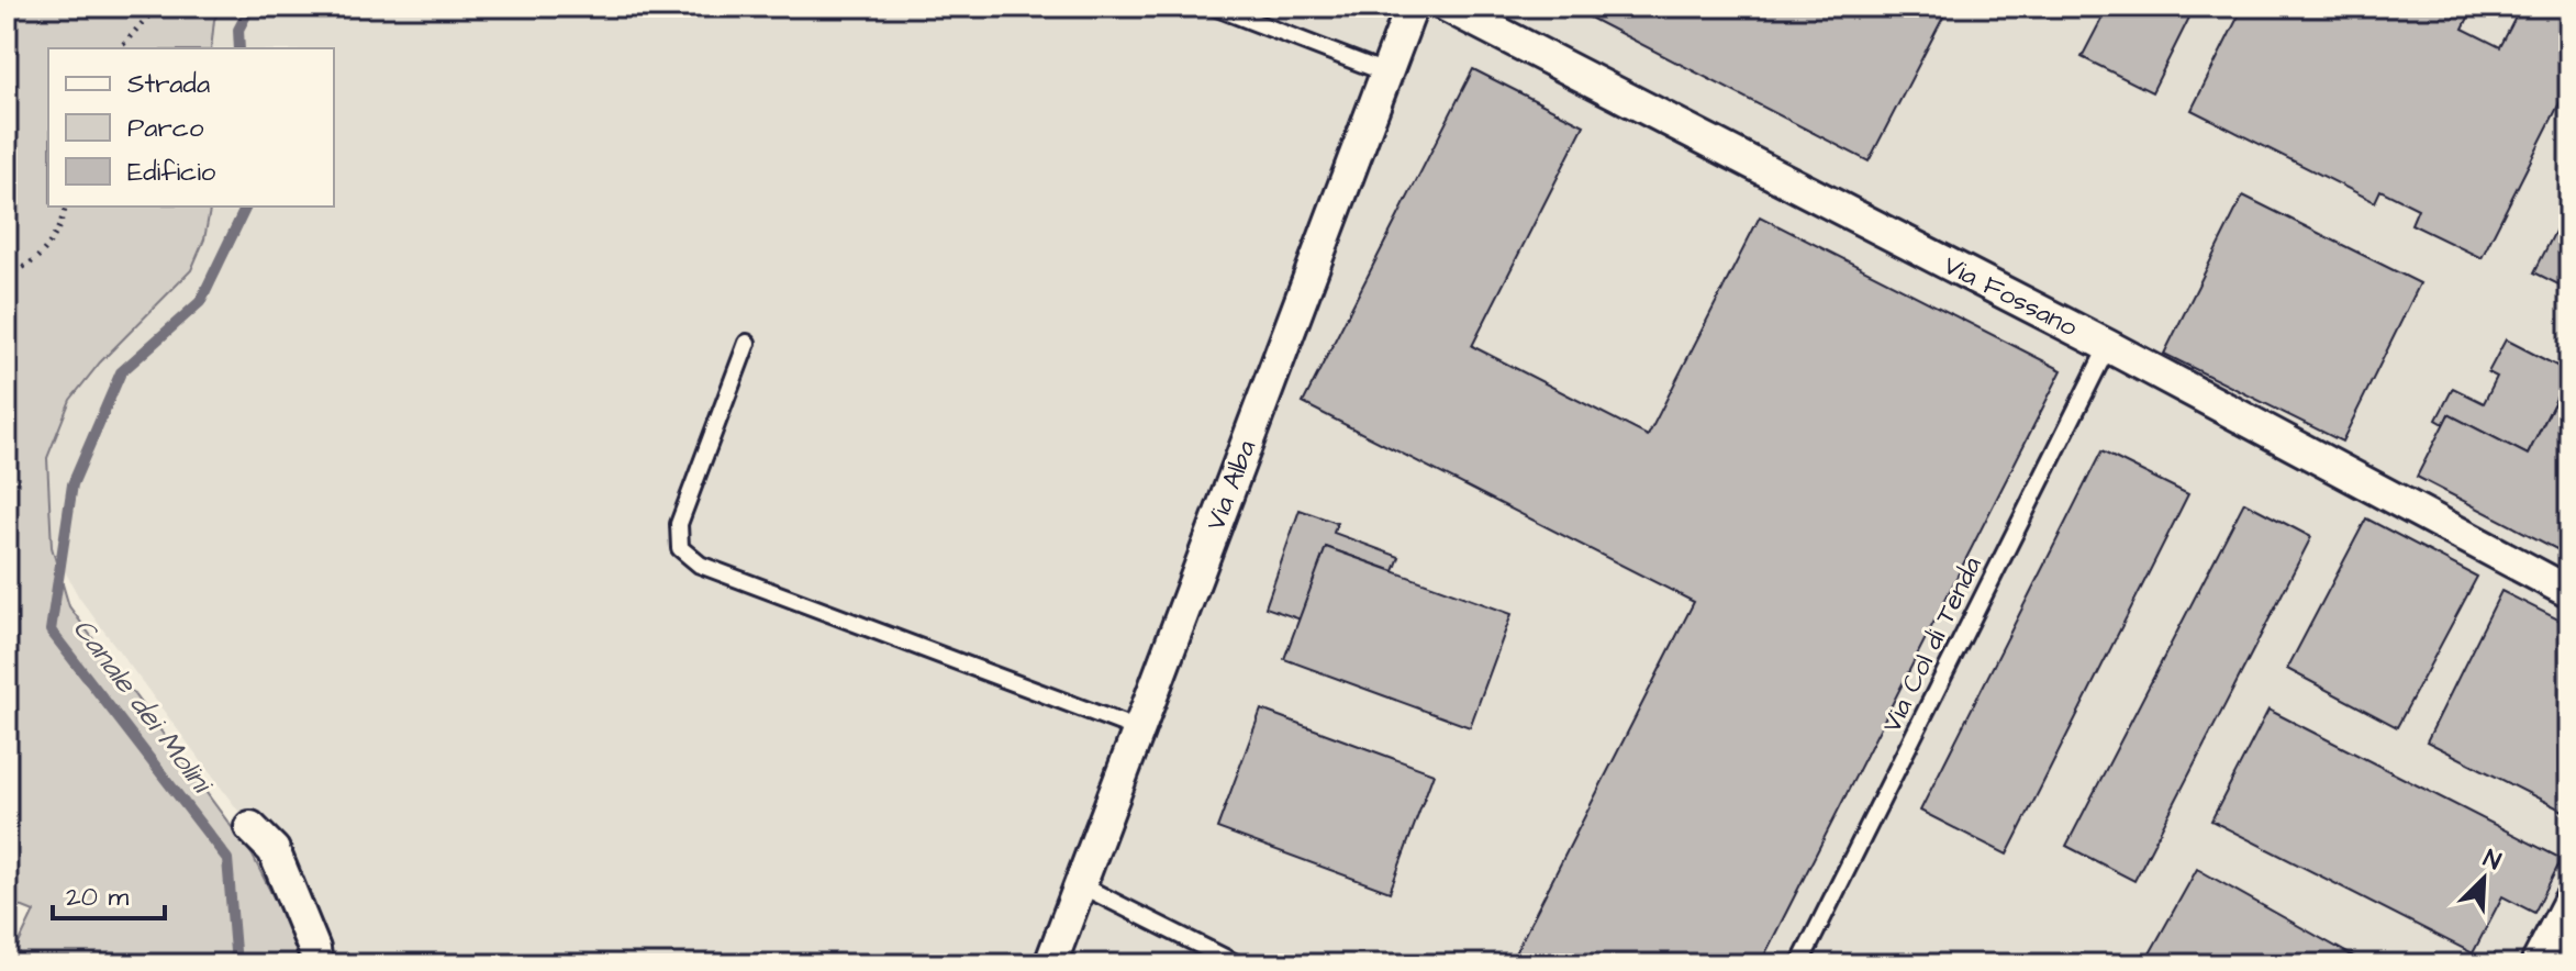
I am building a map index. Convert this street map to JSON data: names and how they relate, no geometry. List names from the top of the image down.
{
  "streets": {
    "street": ["Via Fossano", "Via Alba"],
    "lane": ["Via Col di Tenda"]
  },
  "crossings": [
    ["Via Fossano", "Via Col di Tenda"]
  ],
  "water": ["Canale dei Molini"],
  "legend": ["Strada", "Parco", "Edificio"],
  "scale_bar": "20 m",
  "north": "top right"
}
